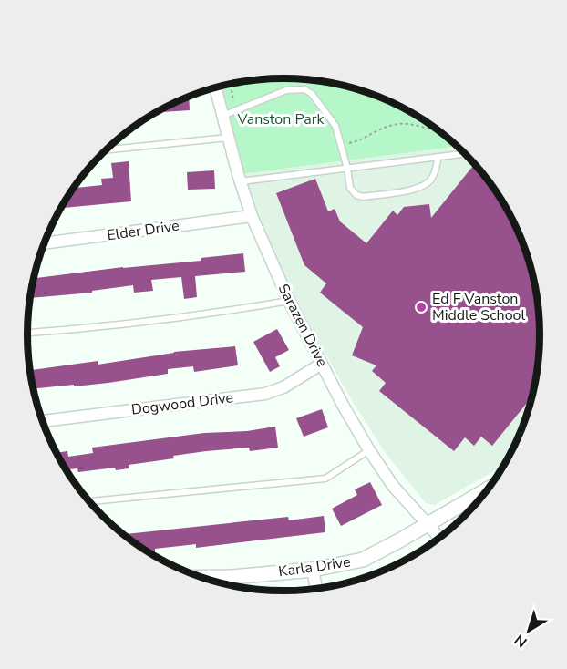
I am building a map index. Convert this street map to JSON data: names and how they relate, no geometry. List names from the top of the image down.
{
  "streets": {
    "street": [
      "Elder Drive",
      "Sarazen Drive",
      "Dogwood Drive",
      "Karla Drive"
    ]
  },
  "crossings": [
    ["Elder Drive", "Sarazen Drive"],
    ["Sarazen Drive", "Dogwood Drive"],
    ["Sarazen Drive", "Karla Drive"]
  ],
  "parks": ["Vanston Park"],
  "places": ["Ed F Vanston Middle School"],
  "north": "bottom left"
}
